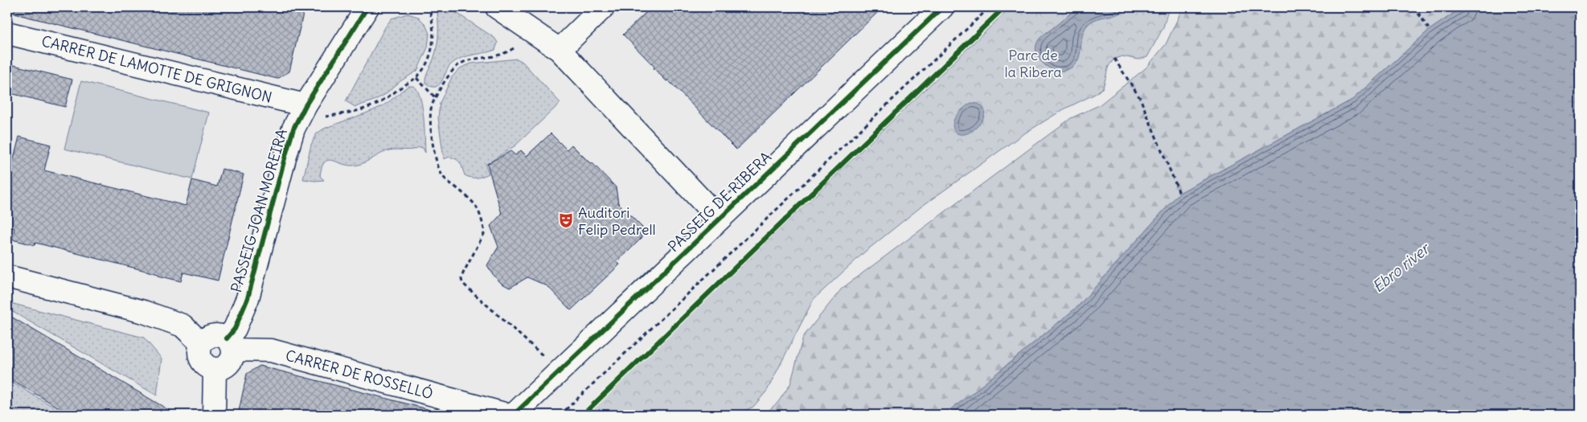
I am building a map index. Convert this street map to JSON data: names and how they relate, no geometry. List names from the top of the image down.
{
  "streets": {
    "street": [
      "CARRER DE LAMOTTE DE GRIGNON",
      "PASSEIG DE RIBERA",
      "PASSEIG JOAN MOREIRA",
      "CARRER DE ROSSELLÓ"
    ]
  },
  "crossings": [
    ["CARRER DE LAMOTTE DE GRIGNON", "PASSEIG JOAN MOREIRA"],
    ["PASSEIG JOAN MOREIRA", "CARRER DE ROSSELLÓ"]
  ],
  "water": ["Ebro river"],
  "parks": ["Parc de la Ribera"],
  "places": {
    "theatre": ["Auditori Felip Pedrell"]
  }
}
